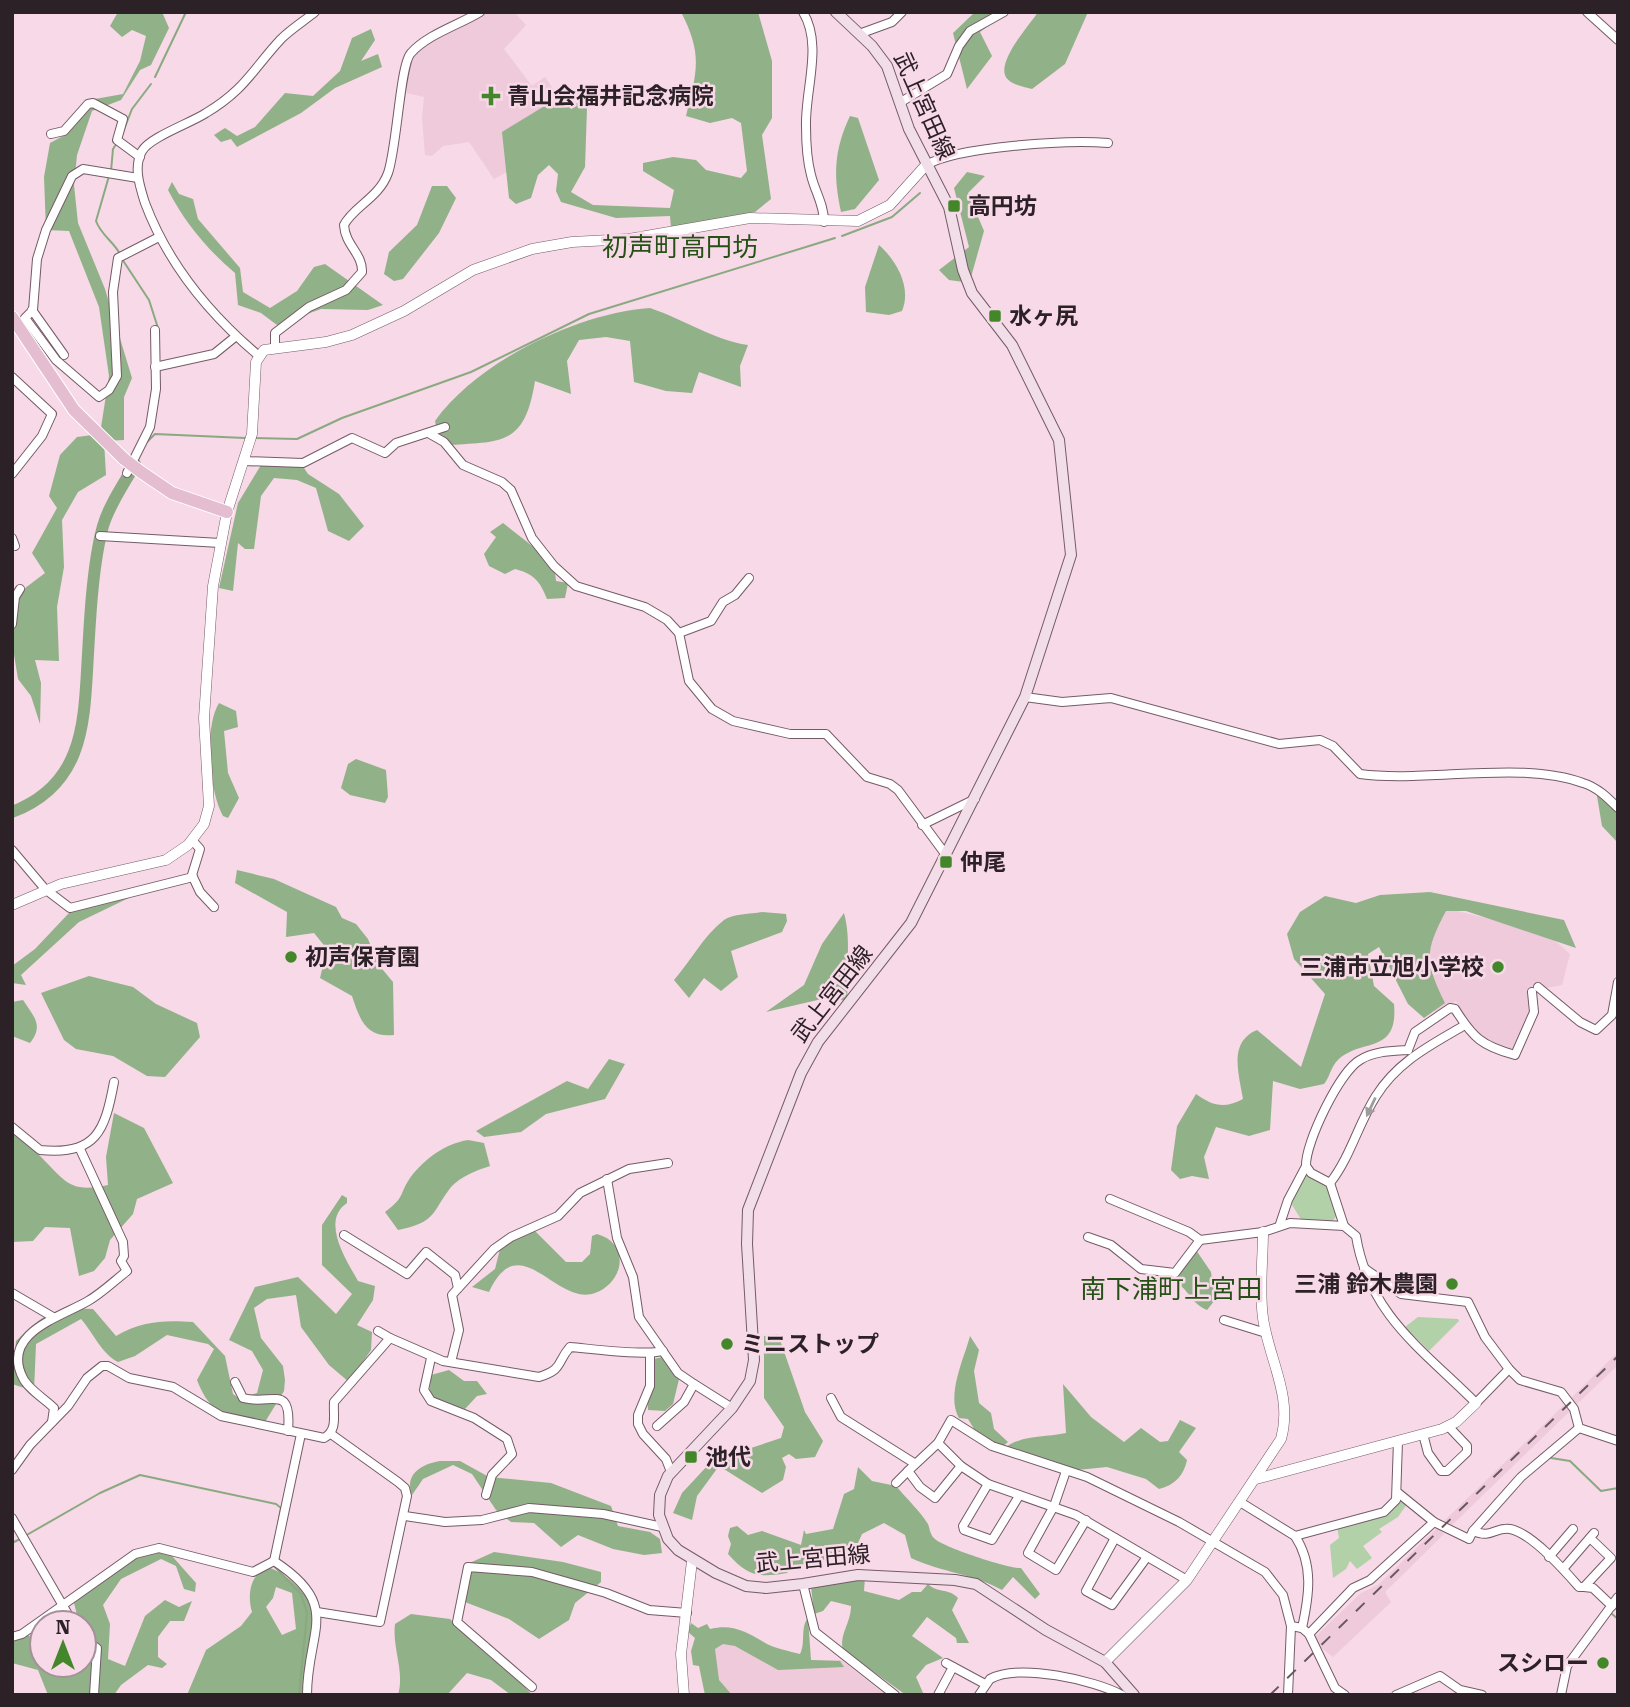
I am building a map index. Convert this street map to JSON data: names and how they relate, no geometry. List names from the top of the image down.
{
  "streets": {
    "main road": ["武上宮田線"]
  },
  "districts": ["初声町高円坊", "南下浦町上宮田"],
  "places": {
    "health": ["青山会福井記念病院"],
    "transit": [
      "高円坊",
      "水ヶ尻",
      "仲尾",
      "池代"
    ],
    "other": [
      "初声保育園",
      "三浦市立旭小学校",
      "三浦 鈴木農園",
      "ミニストップ",
      "スシロー"
    ]
  },
  "north": "top"
}
